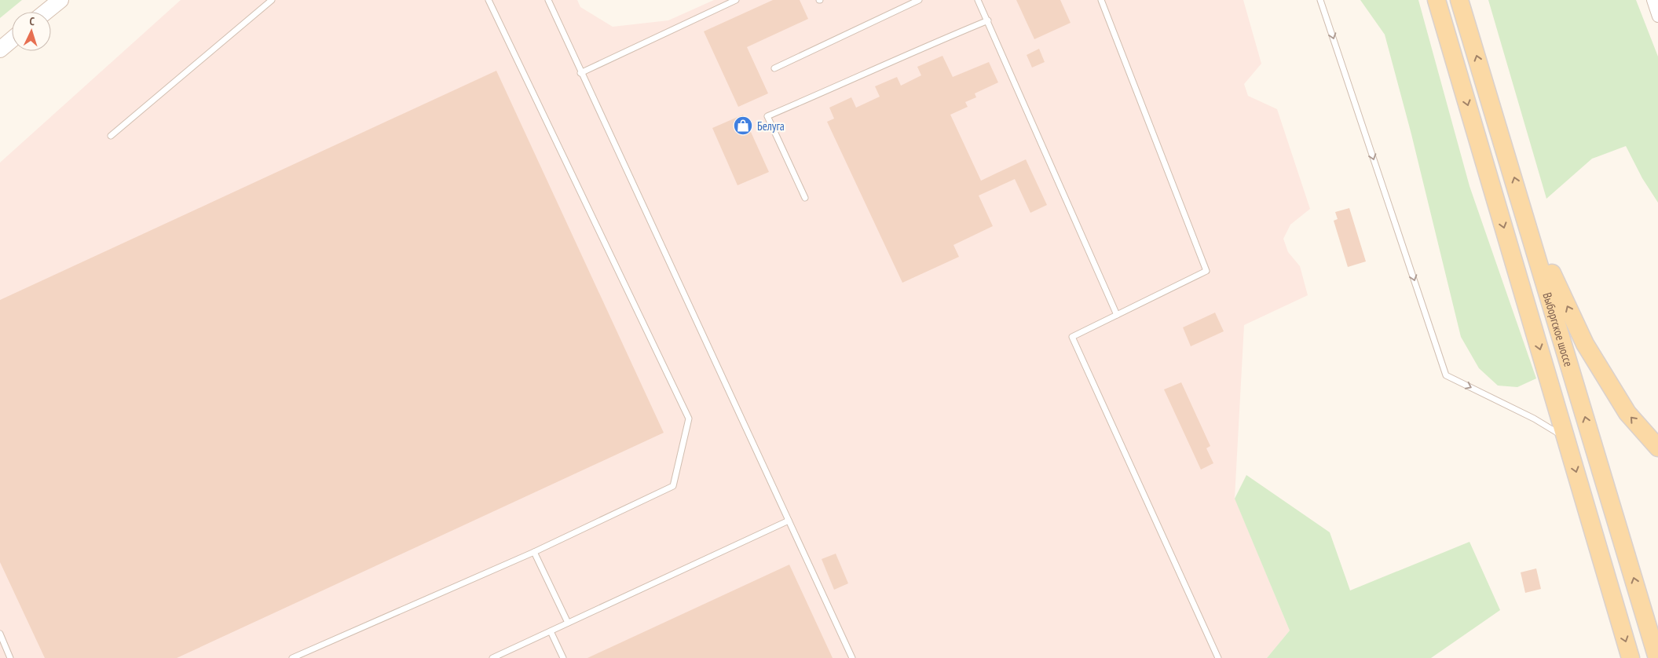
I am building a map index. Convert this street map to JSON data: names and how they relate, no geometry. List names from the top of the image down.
{
  "streets": {
    "main road": ["Выборгское шоссе"]
  },
  "places": {
    "shop": ["Белуга"]
  },
  "north": "top"
}
